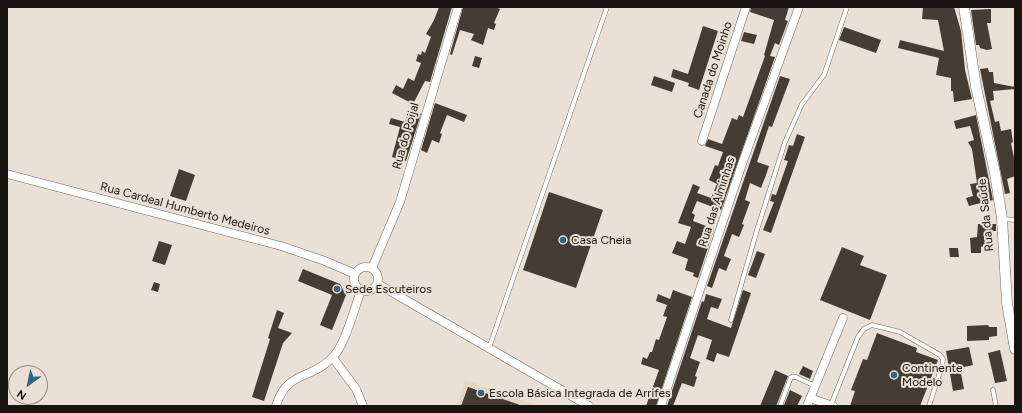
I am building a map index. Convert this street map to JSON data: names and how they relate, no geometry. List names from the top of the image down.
{
  "streets": {
    "street": [
      "Canada do Moinho",
      "Rua do Poijal",
      "Rua das Alminhas",
      "Rua Cardeal Humberto Medeiros",
      "Rua da Saúde"
    ]
  },
  "crossings": [
    ["Rua do Poijal", "Rua Cardeal Humberto Medeiros"]
  ],
  "places": [
    "Casa Cheia",
    "Sede Escuteiros",
    "Continente Modelo",
    "Escola Básica Integrada de Arrifes"
  ],
  "north": "bottom left"
}
